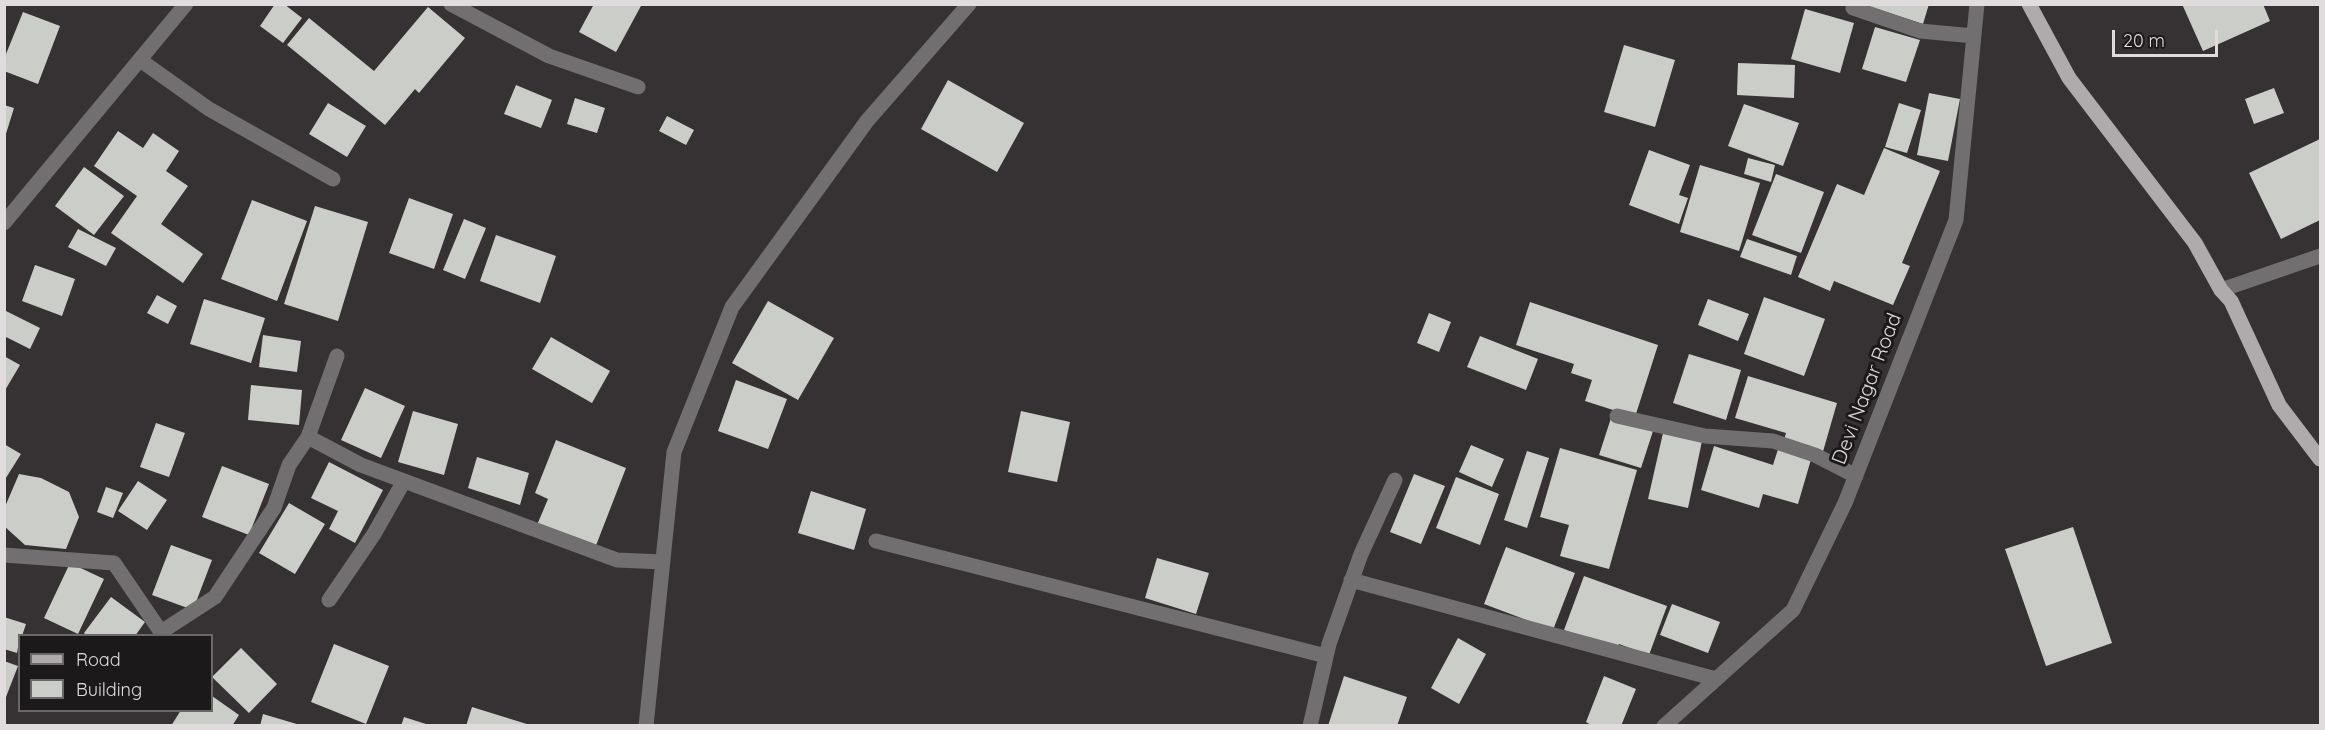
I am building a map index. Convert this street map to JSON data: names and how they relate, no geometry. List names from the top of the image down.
{
  "streets": {
    "street": ["Devi Nagar Road"]
  },
  "legend": ["Road", "Building"],
  "scale_bar": "20 m"
}
